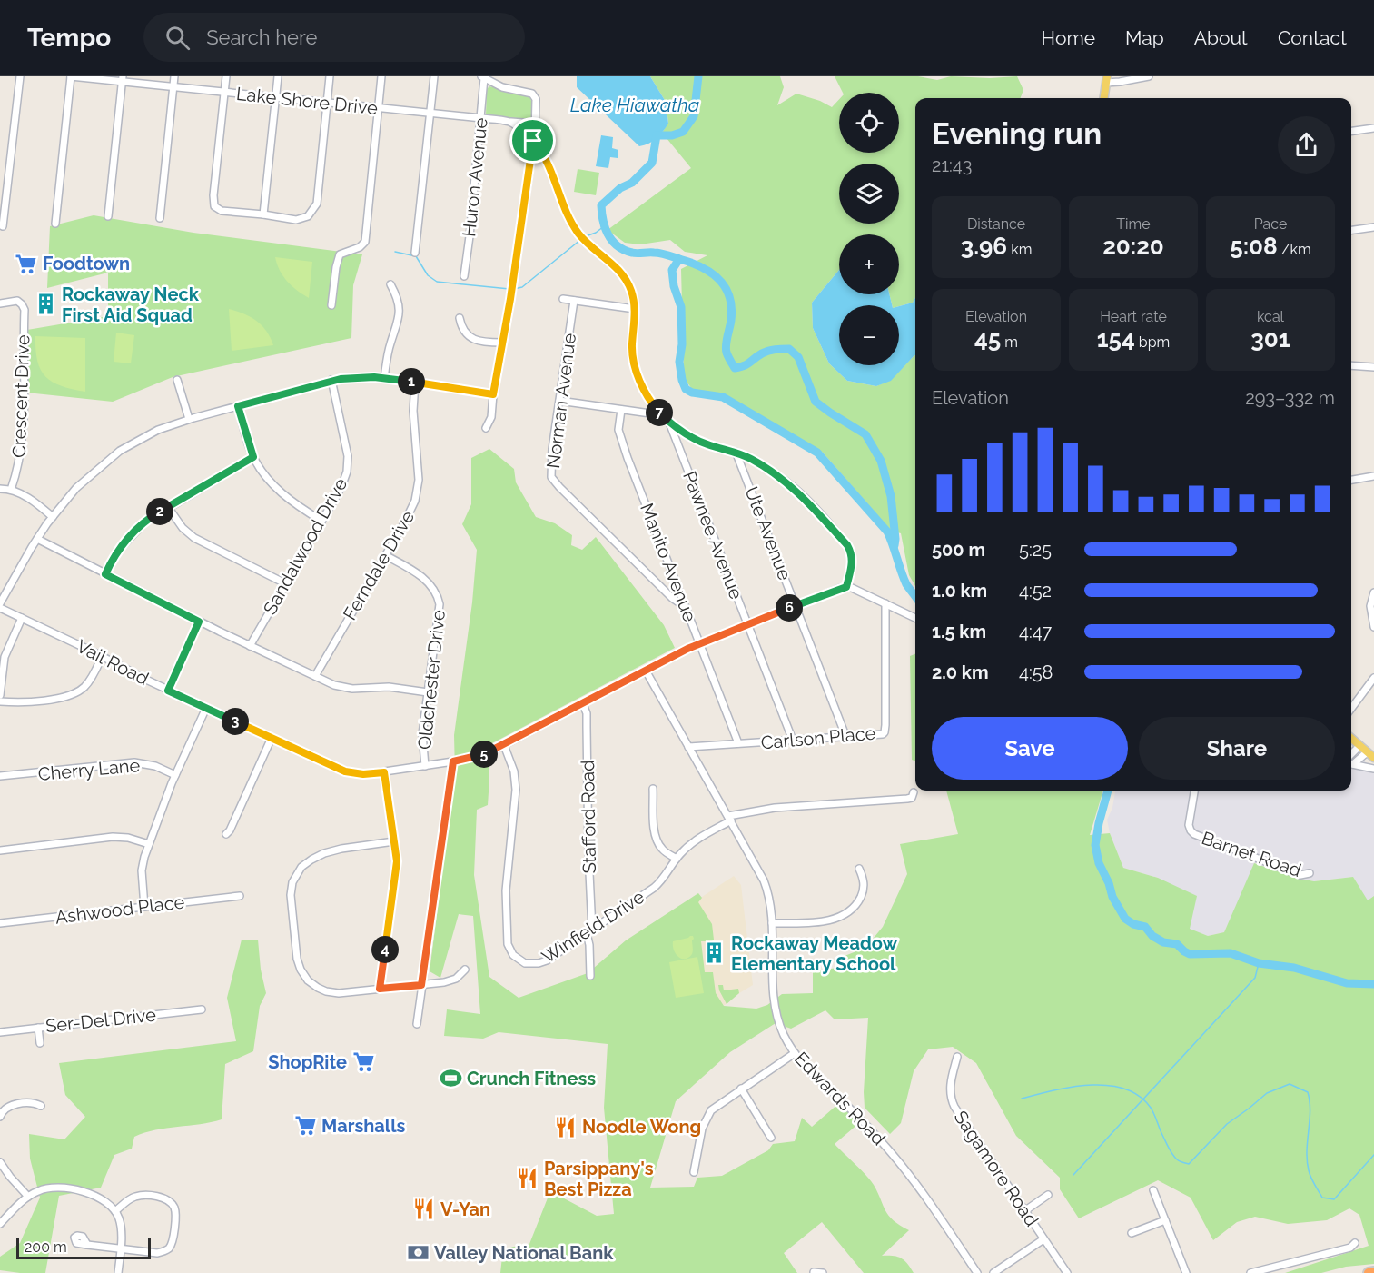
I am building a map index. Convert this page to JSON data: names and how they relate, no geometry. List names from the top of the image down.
{
  "streets": {
    "street": [
      "Lake Shore Drive",
      "Huron Avenue",
      "Crescent Drive",
      "Norman Avenue",
      "Ute Avenue",
      "Pawnee Avenue",
      "Sandalwood Drive",
      "Manito Avenue",
      "Ferndale Drive",
      "Vail Road",
      "Oldchester Drive",
      "Carlson Place",
      "Cherry Lane",
      "Stafford Road",
      "Barnet Road",
      "Ashwood Place",
      "Winfield Drive",
      "Ser-Del Drive",
      "Edwards Road",
      "Sagamore Road"
    ]
  },
  "crossings": [
    ["Lake Shore Drive", "Huron Avenue"],
    ["Norman Avenue", "Manito Avenue"],
    ["Ute Avenue", "Vail Road"],
    ["Ute Avenue", "Carlson Place"],
    ["Pawnee Avenue", "Vail Road"],
    ["Pawnee Avenue", "Carlson Place"],
    ["Manito Avenue", "Vail Road"],
    ["Manito Avenue", "Carlson Place"],
    ["Ferndale Drive", "Oldchester Drive"],
    ["Vail Road", "Oldchester Drive"],
    ["Vail Road", "Stafford Road"],
    ["Vail Road", "Winfield Drive"],
    ["Vail Road", "Edwards Road"],
    ["Carlson Place", "Edwards Road"],
    ["Stafford Road", "Winfield Drive"],
    ["Winfield Drive", "Edwards Road"]
  ],
  "water": ["Lake Hiawatha"],
  "places": {
    "supermarket": ["Foodtown", "ShopRite", "Marshalls"],
    "building": ["Rockaway Neck First Aid Squad", "Rockaway Meadow Elementary School"],
    "sports": ["Crunch Fitness"],
    "restaurant": ["Noodle Wong", "Parsippany's Best Pizza", "V-Yan"],
    "bank": ["Valley National Bank"]
  },
  "scale_bar": "200 m",
  "page": {
    "header": "Tempo",
    "search": "Search here",
    "nav": [
      "Home",
      "Map",
      "About",
      "Contact"
    ],
    "map_buttons": ["+", "−"],
    "heading": ["Evening run", "21:43"],
    "stats": [
      ["Distance", "3.96 km"],
      ["Time", "20:20"],
      ["Pace", "5:08 /km"],
      ["Elevation", "45 m"],
      ["Heart rate", "154 bpm"],
      ["kcal", "301"]
    ],
    "pins": [
      "1",
      "7",
      "2",
      "6",
      "3",
      "5",
      "4"
    ],
    "chart": ["Elevation", "293–332 m"],
    "list": [
      {
        "name": "500 m",
        "note": "5:25"
      },
      {
        "name": "1.0 km",
        "note": "4:52"
      },
      {
        "name": "1.5 km",
        "note": "4:47"
      },
      {
        "name": "2.0 km",
        "note": "4:58"
      }
    ],
    "buttons": ["Save", "Share"],
    "scale": "200 m"
  }
}
